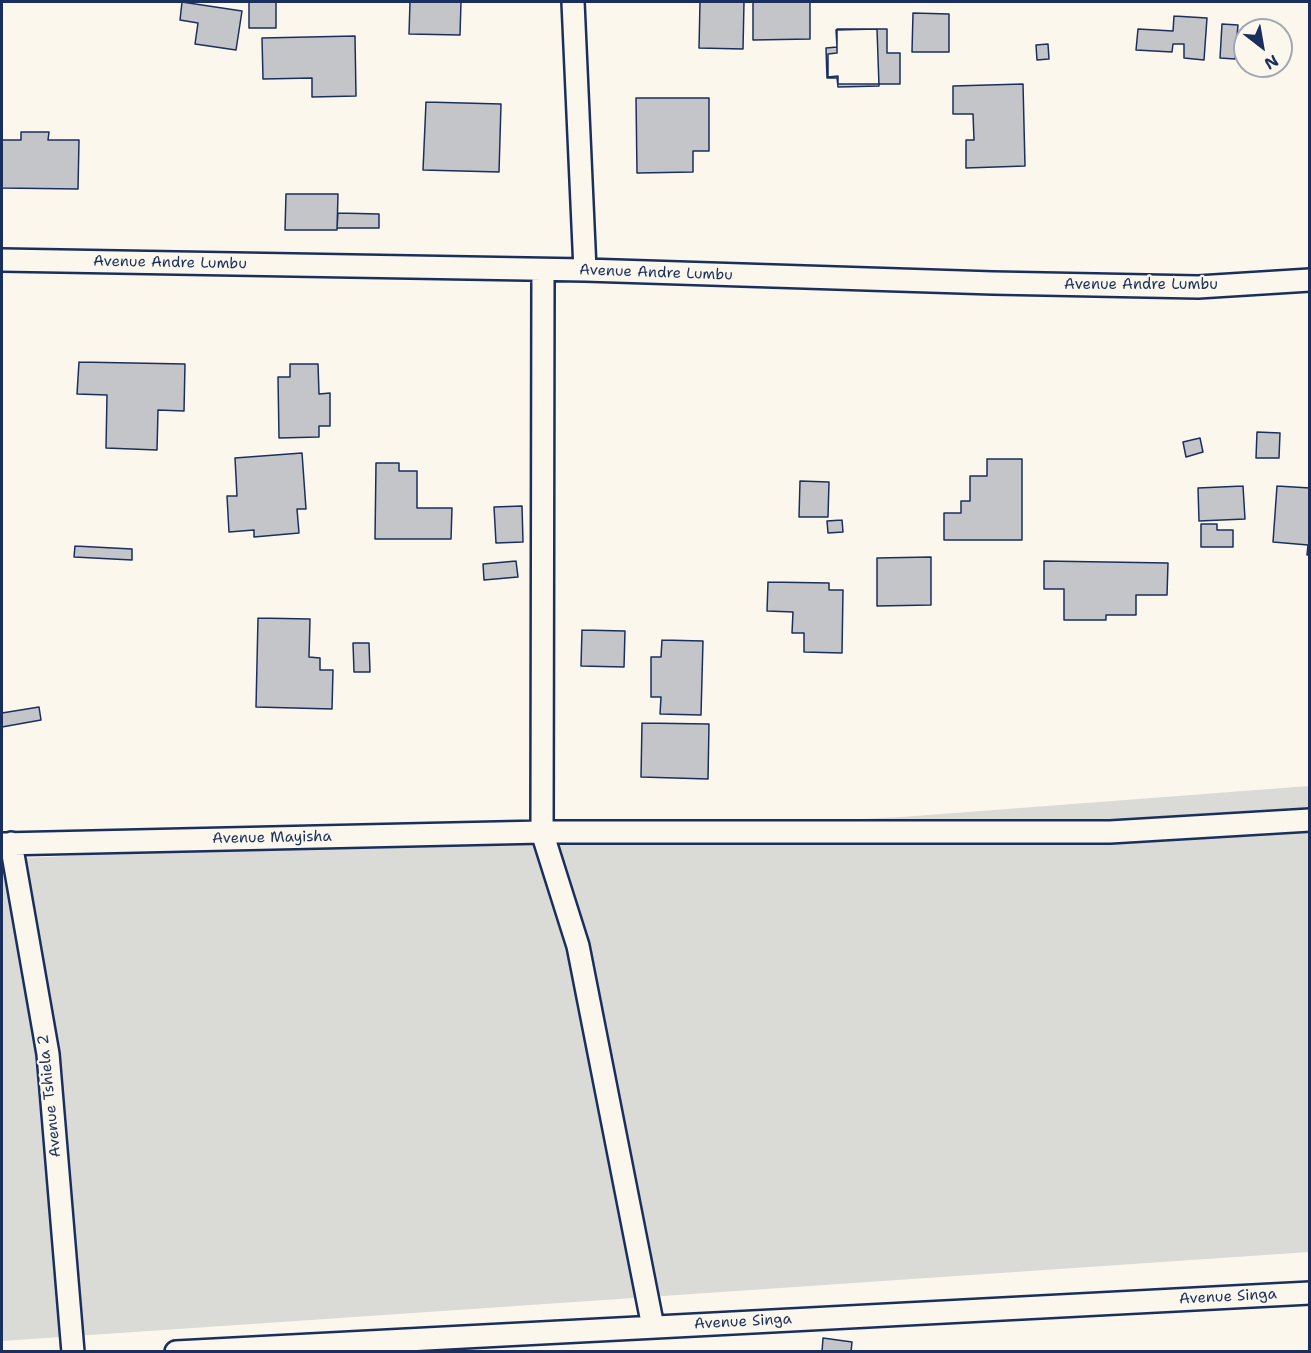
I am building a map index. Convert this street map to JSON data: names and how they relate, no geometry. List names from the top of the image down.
{
  "streets": {
    "street": [
      "Avenue Andre Lumbu",
      "Avenue Mayisha",
      "Avenue Tshiela 2",
      "Avenue Singa"
    ]
  },
  "crossings": [
    ["Avenue Mayisha", "Avenue Tshiela 2"]
  ],
  "north": "bottom right"
}
